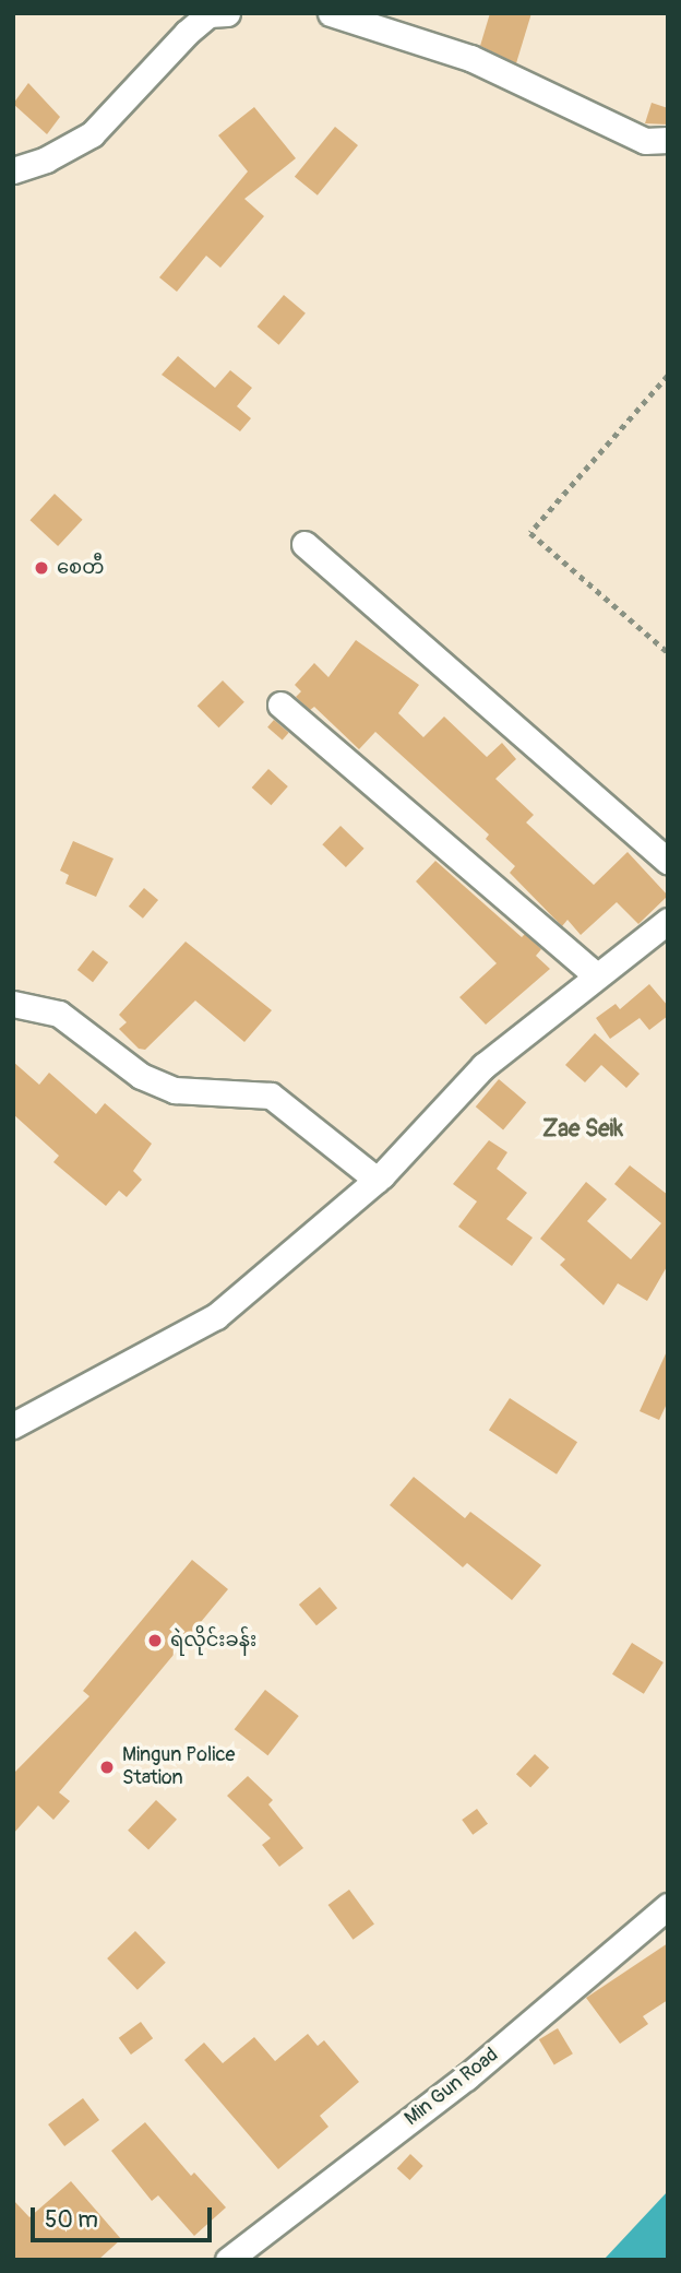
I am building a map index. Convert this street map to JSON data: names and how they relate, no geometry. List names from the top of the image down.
{
  "streets": {
    "street": ["Min Gun Road"]
  },
  "districts": ["Zae Seik"],
  "places": ["စေတီ", "ရဲလိုင်းခန်း", "Mingun Police Station"],
  "scale_bar": "50 m"
}
